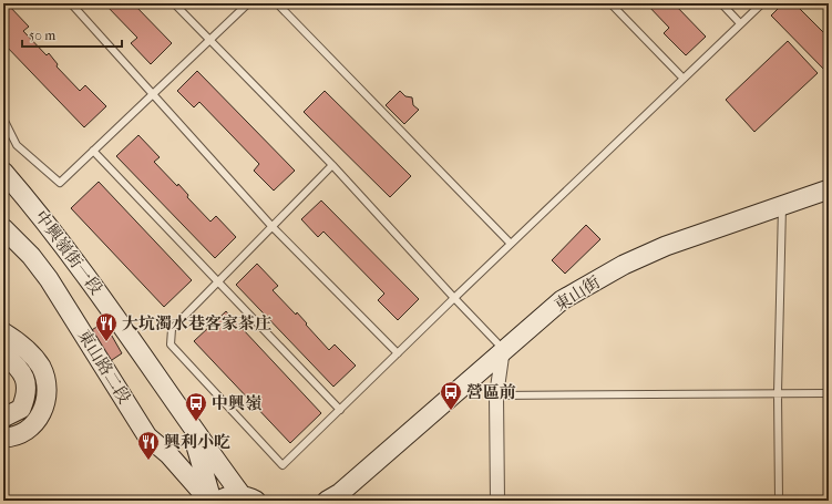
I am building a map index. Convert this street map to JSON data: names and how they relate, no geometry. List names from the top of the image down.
{
  "streets": {
    "main road": ["中興嶺街一段", "東山街", "東山路二段"]
  },
  "crossings": [
    ["中興嶺街一段", "東山路二段"]
  ],
  "places": {
    "restaurant": ["大坑濁水巷客家茶庄", "興利小吃"],
    "bus stop": ["營區前", "中興嶺"]
  },
  "scale_bar": "50 m"
}
